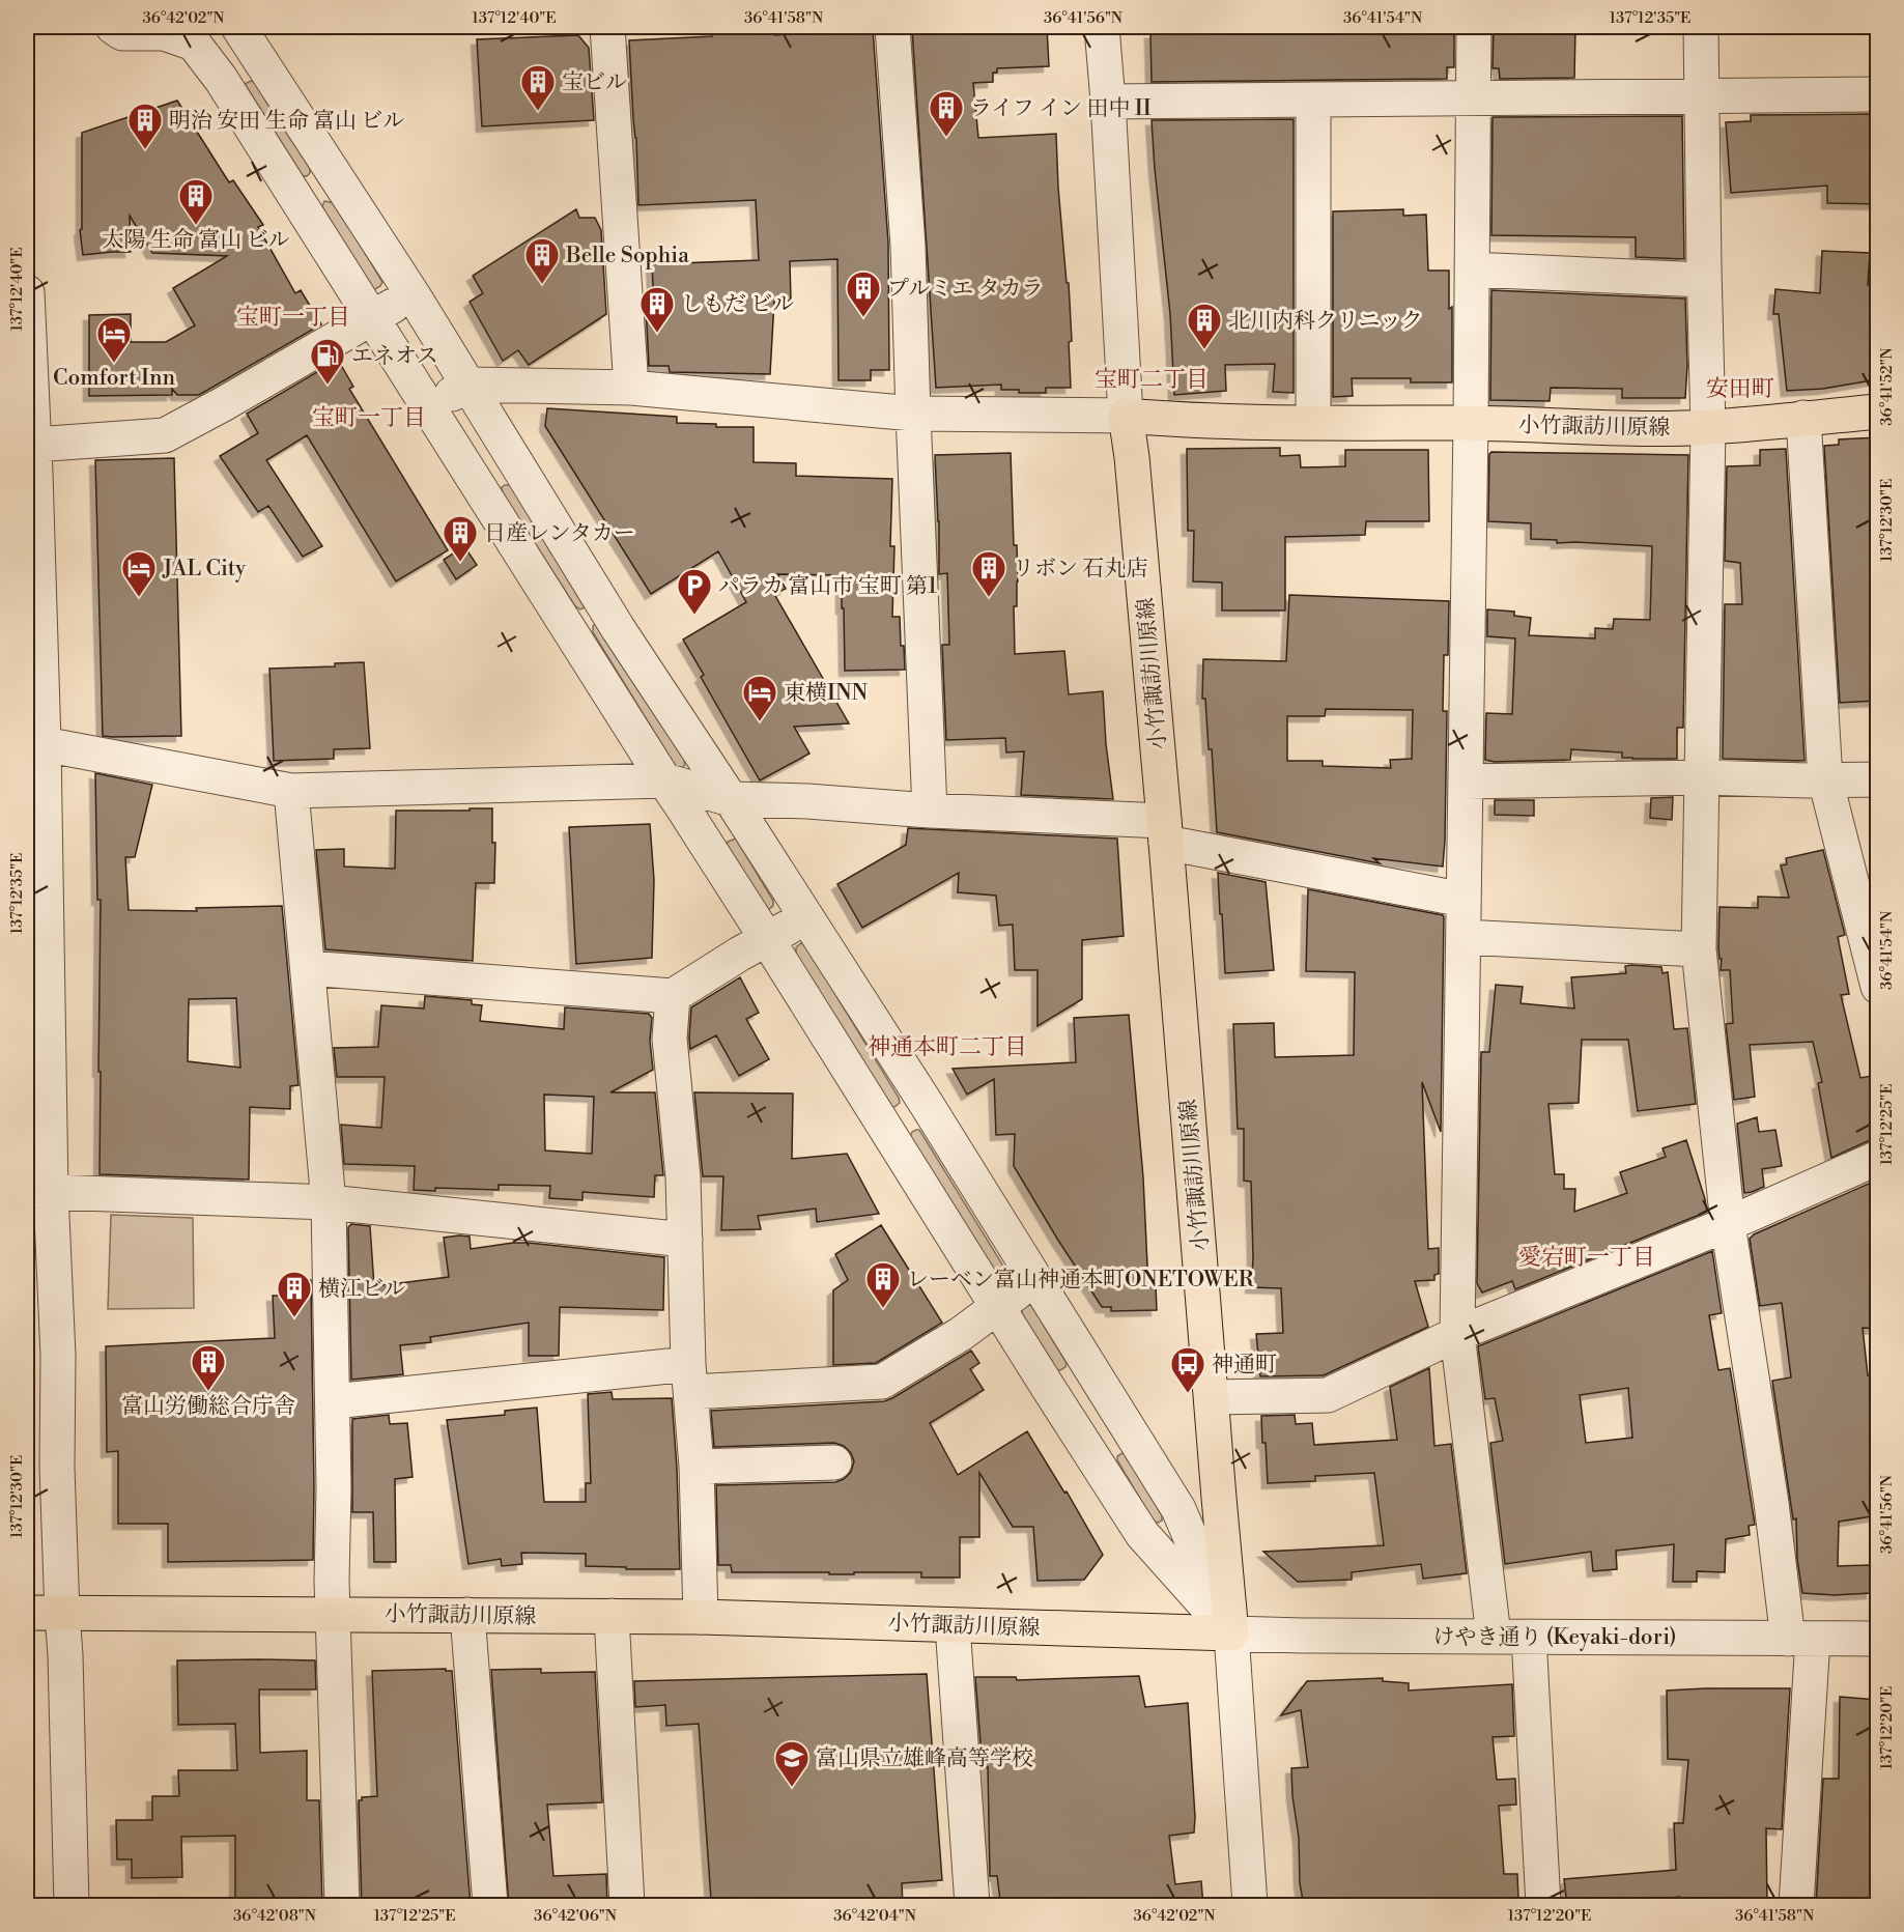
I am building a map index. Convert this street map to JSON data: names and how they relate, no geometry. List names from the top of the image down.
{
  "streets": {
    "main road": ["小竹諏訪川原線"],
    "street": ["けやき通り (Keyaki-dori)"]
  },
  "crossings": [
    ["小竹諏訪川原線", "けやき通り (Keyaki-dori)"]
  ],
  "districts": [
    "宝町一丁目",
    "宝町二丁目",
    "安田町",
    "宝町一丁目",
    "神通本町二丁目",
    "愛宕町一丁目"
  ],
  "places": {
    "building": [
      "宝ビル",
      "ライフ イン 田中 II",
      "明治 安田 生命 富山 ビル",
      "太陽 生命 富山 ビル",
      "Belle Sophia",
      "プルミエ タカラ",
      "しもだ ビル",
      "北川内科クリニック",
      "日産レンタカー",
      "リボン 石丸店",
      "レーベン富山神通本町ONETOWER",
      "横江ビル",
      "富山労働総合庁舎"
    ],
    "hotel": ["Comfort Inn", "JAL City", "東横INN"],
    "fuel station": ["エネオス"],
    "parking": ["パラカ 富山市 宝町 第1"],
    "bus stop": ["神通町"],
    "school or university": ["富山県立雄峰高等学校"]
  },
  "coordinates": [
    "36°42'02\"N",
    "137°12'40\"E",
    "36°41'58\"N",
    "36°41'56\"N",
    "36°41'54\"N",
    "137°12'35\"E",
    "36°41'52\"N",
    "137°12'30\"E",
    "137°12'25\"E",
    "137°12'20\"E",
    "36°42'08\"N",
    "36°42'06\"N",
    "36°42'04\"N"
  ]
}
